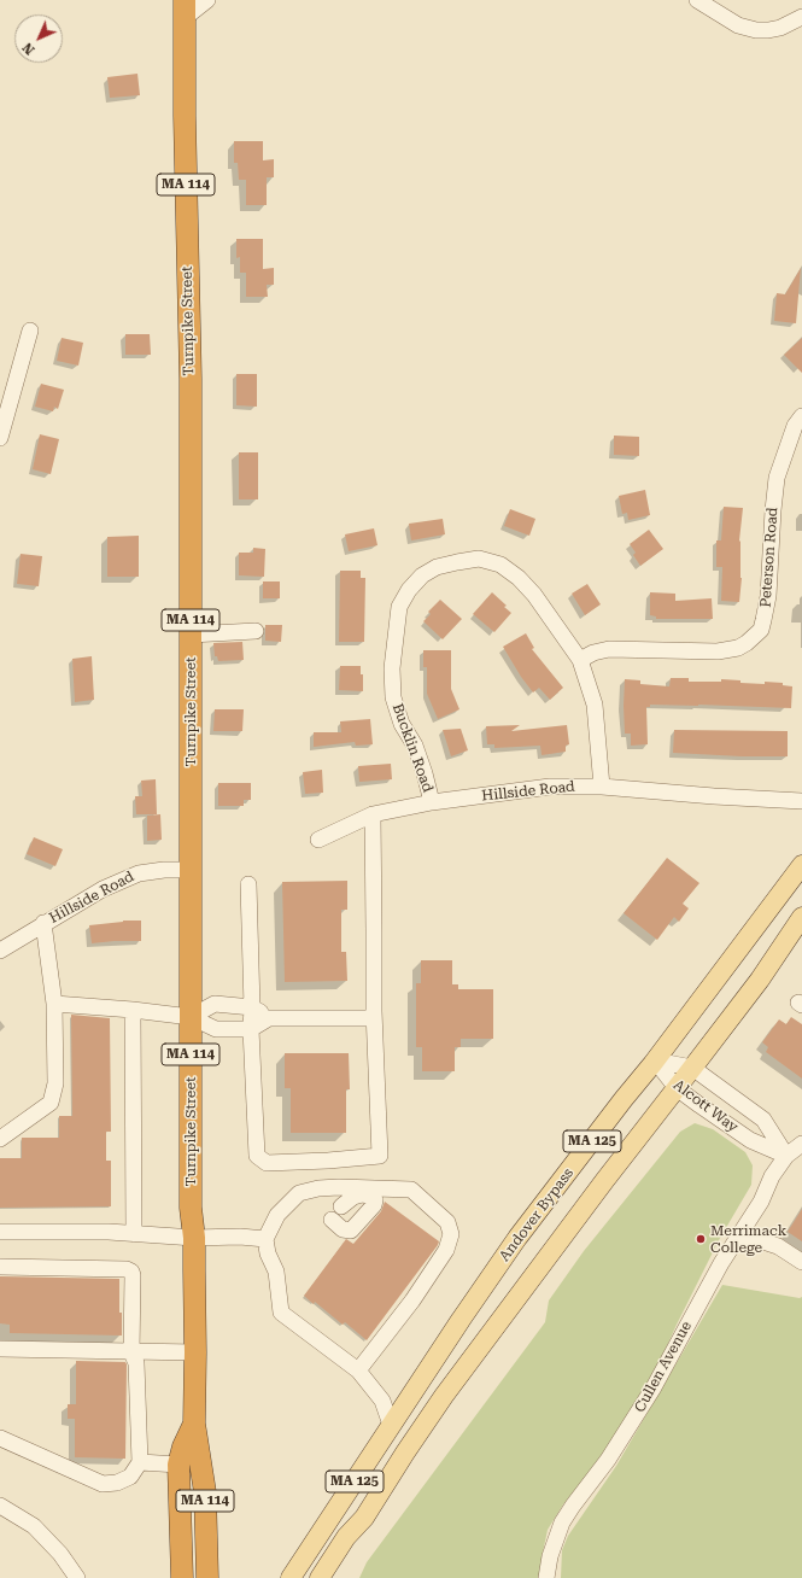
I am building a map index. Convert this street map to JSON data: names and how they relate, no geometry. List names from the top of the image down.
{
  "streets": {
    "highway": ["MA 114", "Turnpike Street"],
    "main road": ["MA 125", "Andover Bypass"],
    "street": [
      "Peterson Road",
      "Bucklin Road",
      "Hillside Road",
      "Alcott Way",
      "Cullen Avenue"
    ]
  },
  "crossings": [
    ["Turnpike Street", "Hillside Road"],
    ["Peterson Road", "Bucklin Road"],
    ["Bucklin Road", "Hillside Road"],
    ["Alcott Way", "MA 125"],
    ["Alcott Way", "Andover Bypass"],
    ["Alcott Way", "Cullen Avenue"]
  ],
  "places": ["Merrimack College"],
  "north": "bottom left"
}
